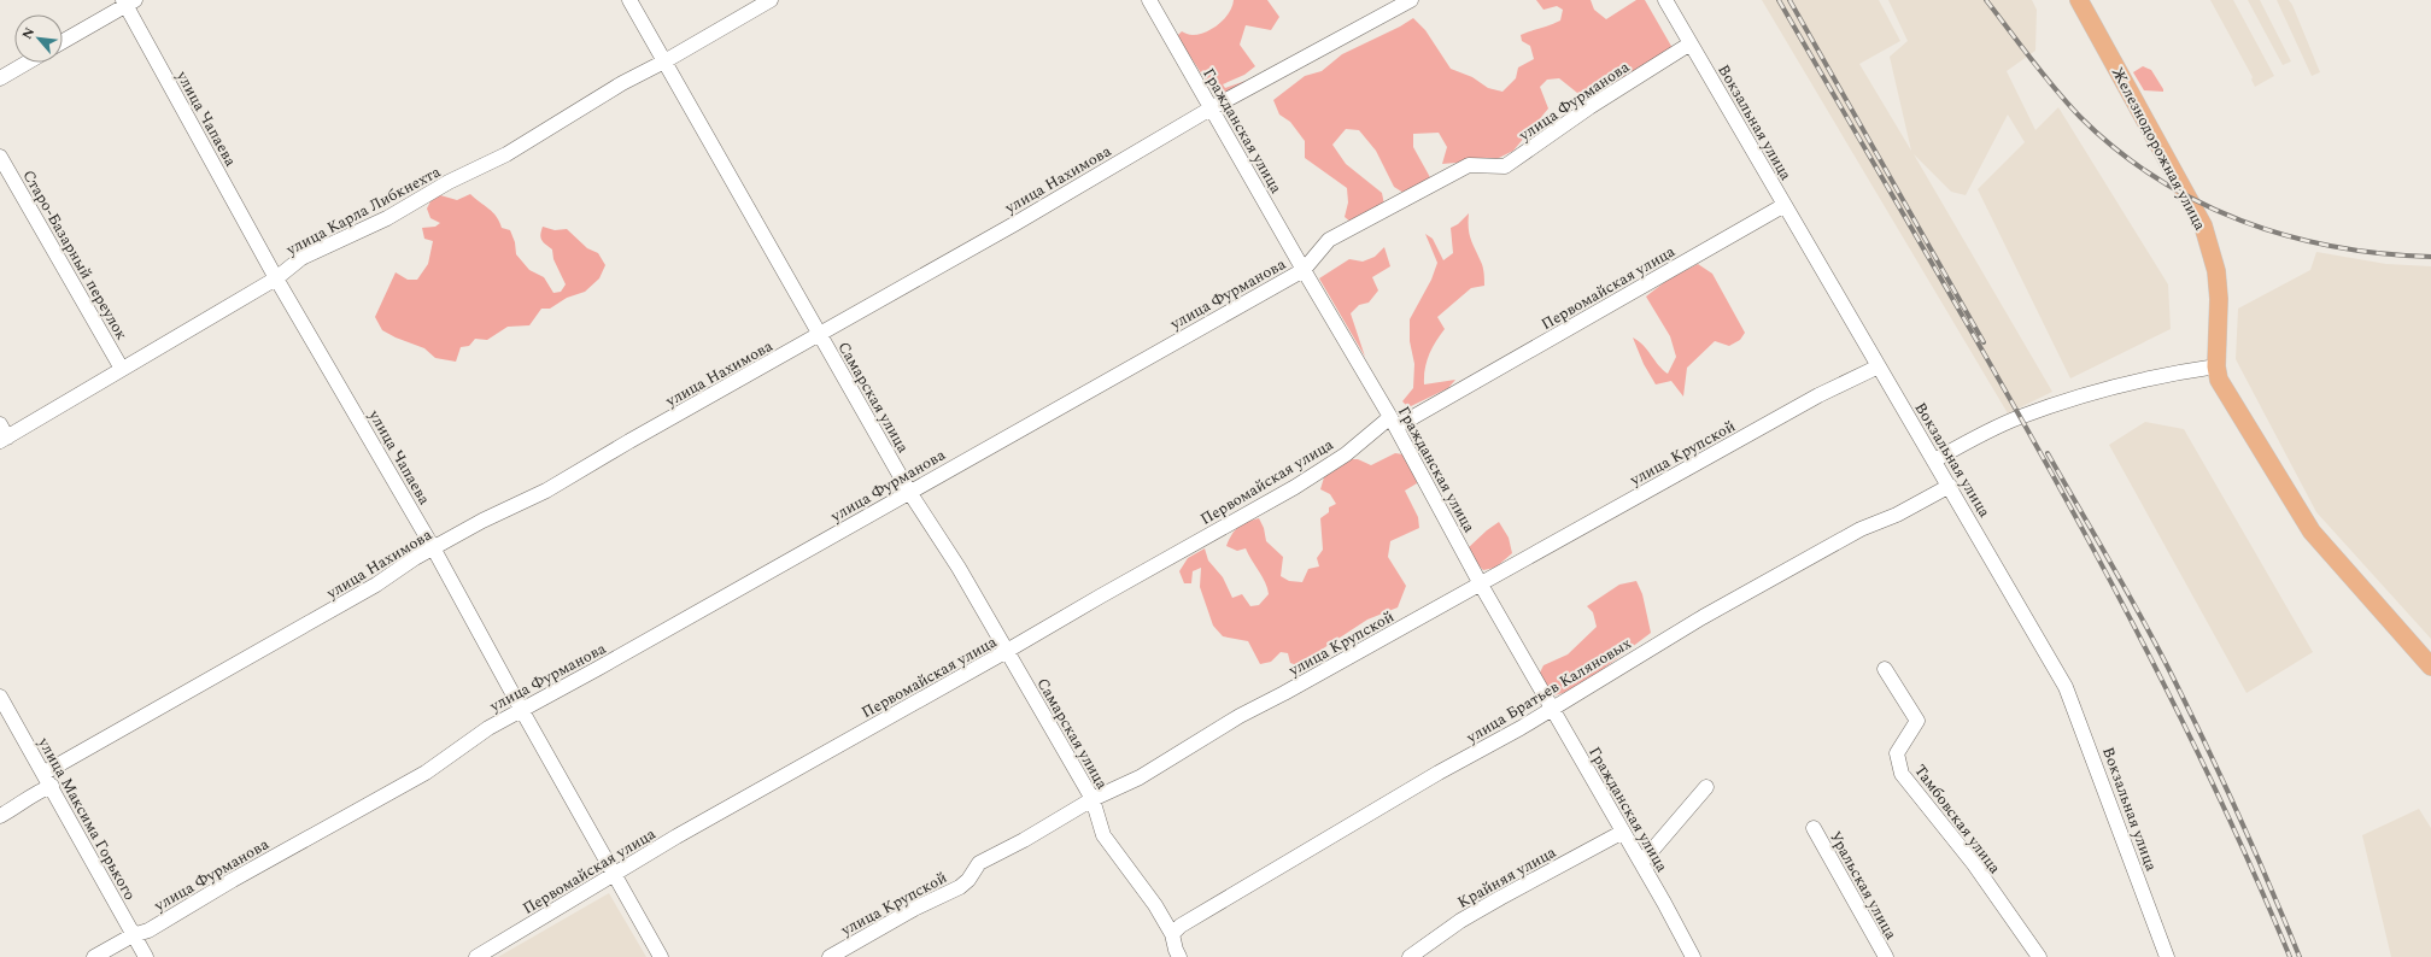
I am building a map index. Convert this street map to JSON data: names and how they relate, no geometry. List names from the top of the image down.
{
  "streets": {
    "main road": ["Железнодорожная улица"],
    "street": [
      "улица Фурманова",
      "улица Чапаева",
      "Вокзальная улица",
      "Гражданская улица",
      "улица Нахимова",
      "улица Карла Либкнехта",
      "Старо-Базарный переулок",
      "Первомайская улица",
      "Самарская улица",
      "улица Крупской",
      "улица Братьев Каляновых",
      "улица Максима Горького",
      "Тамбовская улица",
      "Крайняя улица",
      "Уральская улица"
    ]
  },
  "crossings": [
    ["улица Фурманова", "улица Чапаева"],
    ["улица Фурманова", "Вокзальная улица"],
    ["улица Фурманова", "Гражданская улица"],
    ["улица Фурманова", "Самарская улица"],
    ["улица Фурманова", "улица Максима Горького"],
    ["улица Чапаева", "улица Нахимова"],
    ["улица Чапаева", "улица Карла Либкнехта"],
    ["улица Чапаева", "Первомайская улица"],
    ["Вокзальная улица", "Первомайская улица"],
    ["Вокзальная улица", "улица Крупской"],
    ["Вокзальная улица", "улица Братьев Каляновых"],
    ["Гражданская улица", "улица Нахимова"],
    ["Гражданская улица", "Первомайская улица"],
    ["Гражданская улица", "улица Крупской"],
    ["Гражданская улица", "улица Братьев Каляновых"],
    ["Гражданская улица", "Крайняя улица"],
    ["улица Нахимова", "Самарская улица"],
    ["улица Нахимова", "улица Максима Горького"],
    ["улица Карла Либкнехта", "Старо-Базарный переулок"],
    ["улица Карла Либкнехта", "Самарская улица"],
    ["Первомайская улица", "Самарская улица"],
    ["Самарская улица", "улица Крупской"],
    ["Самарская улица", "улица Братьев Каляновых"]
  ],
  "north": "top left"
}
